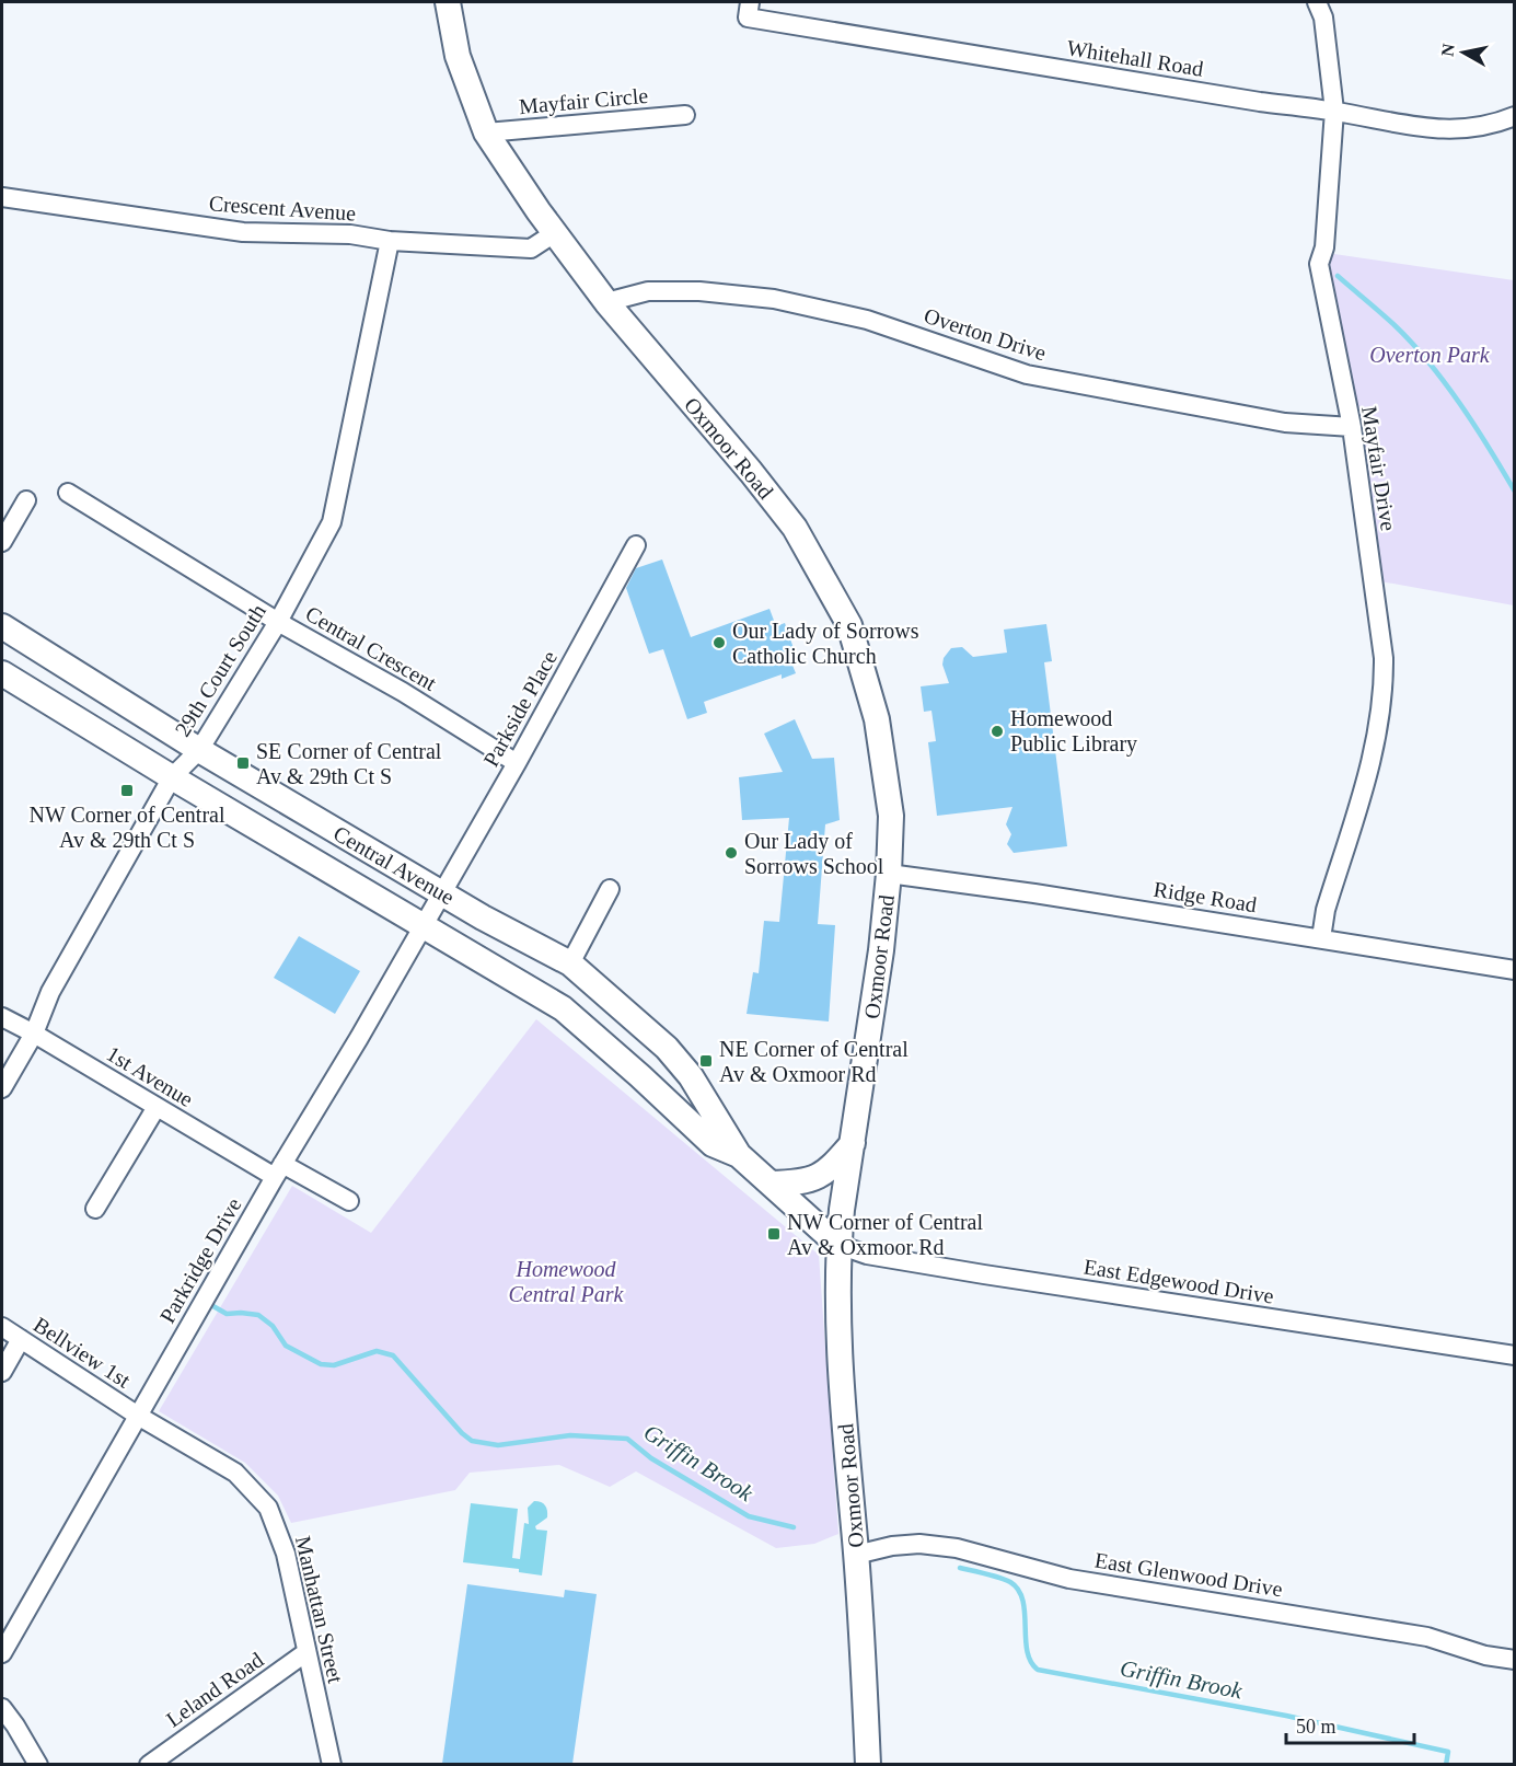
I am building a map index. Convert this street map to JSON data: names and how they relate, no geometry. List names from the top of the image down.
{
  "streets": {
    "main road": ["Oxmoor Road", "Central Avenue"],
    "street": [
      "Whitehall Road",
      "Mayfair Circle",
      "Crescent Avenue",
      "Overton Drive",
      "Mayfair Drive",
      "Central Crescent",
      "29th Court South",
      "Parkside Place",
      "Ridge Road",
      "1st Avenue",
      "Parkridge Drive",
      "East Edgewood Drive",
      "Bellview 1st",
      "East Glenwood Drive",
      "Manhattan Street",
      "Leland Road"
    ]
  },
  "crossings": [
    ["Whitehall Road", "Mayfair Drive"],
    ["Mayfair Circle", "Oxmoor Road"],
    ["Crescent Avenue", "Oxmoor Road"],
    ["Crescent Avenue", "29th Court South"],
    ["Overton Drive", "Oxmoor Road"],
    ["Overton Drive", "Mayfair Drive"],
    ["Oxmoor Road", "Central Avenue"],
    ["Oxmoor Road", "Ridge Road"],
    ["Oxmoor Road", "East Edgewood Drive"],
    ["Oxmoor Road", "East Glenwood Drive"],
    ["Mayfair Drive", "Ridge Road"],
    ["Central Crescent", "29th Court South"],
    ["Central Crescent", "Parkside Place"],
    ["29th Court South", "Central Avenue"],
    ["29th Court South", "1st Avenue"],
    ["Parkside Place", "Central Avenue"],
    ["Parkside Place", "Parkridge Drive"],
    ["Central Avenue", "Parkridge Drive"],
    ["Central Avenue", "East Edgewood Drive"],
    ["1st Avenue", "Parkridge Drive"],
    ["Parkridge Drive", "Bellview 1st"],
    ["Parkridge Drive", "Manhattan Street"],
    ["Bellview 1st", "Manhattan Street"],
    ["Manhattan Street", "Leland Road"]
  ],
  "water": ["Griffin Brook"],
  "parks": ["Overton Park", "Homewood Central Park"],
  "places": {
    "other": ["Our Lady of Sorrows Catholic Church", "Homewood Public Library", "Our Lady of Sorrows School"],
    "transit": [
      "SE Corner of Central Av & 29th Ct S",
      "NW Corner of Central Av & 29th Ct S",
      "NE Corner of Central Av & Oxmoor Rd",
      "NW Corner of Central Av & Oxmoor Rd"
    ]
  },
  "scale_bar": "50 m",
  "north": "left"
}
